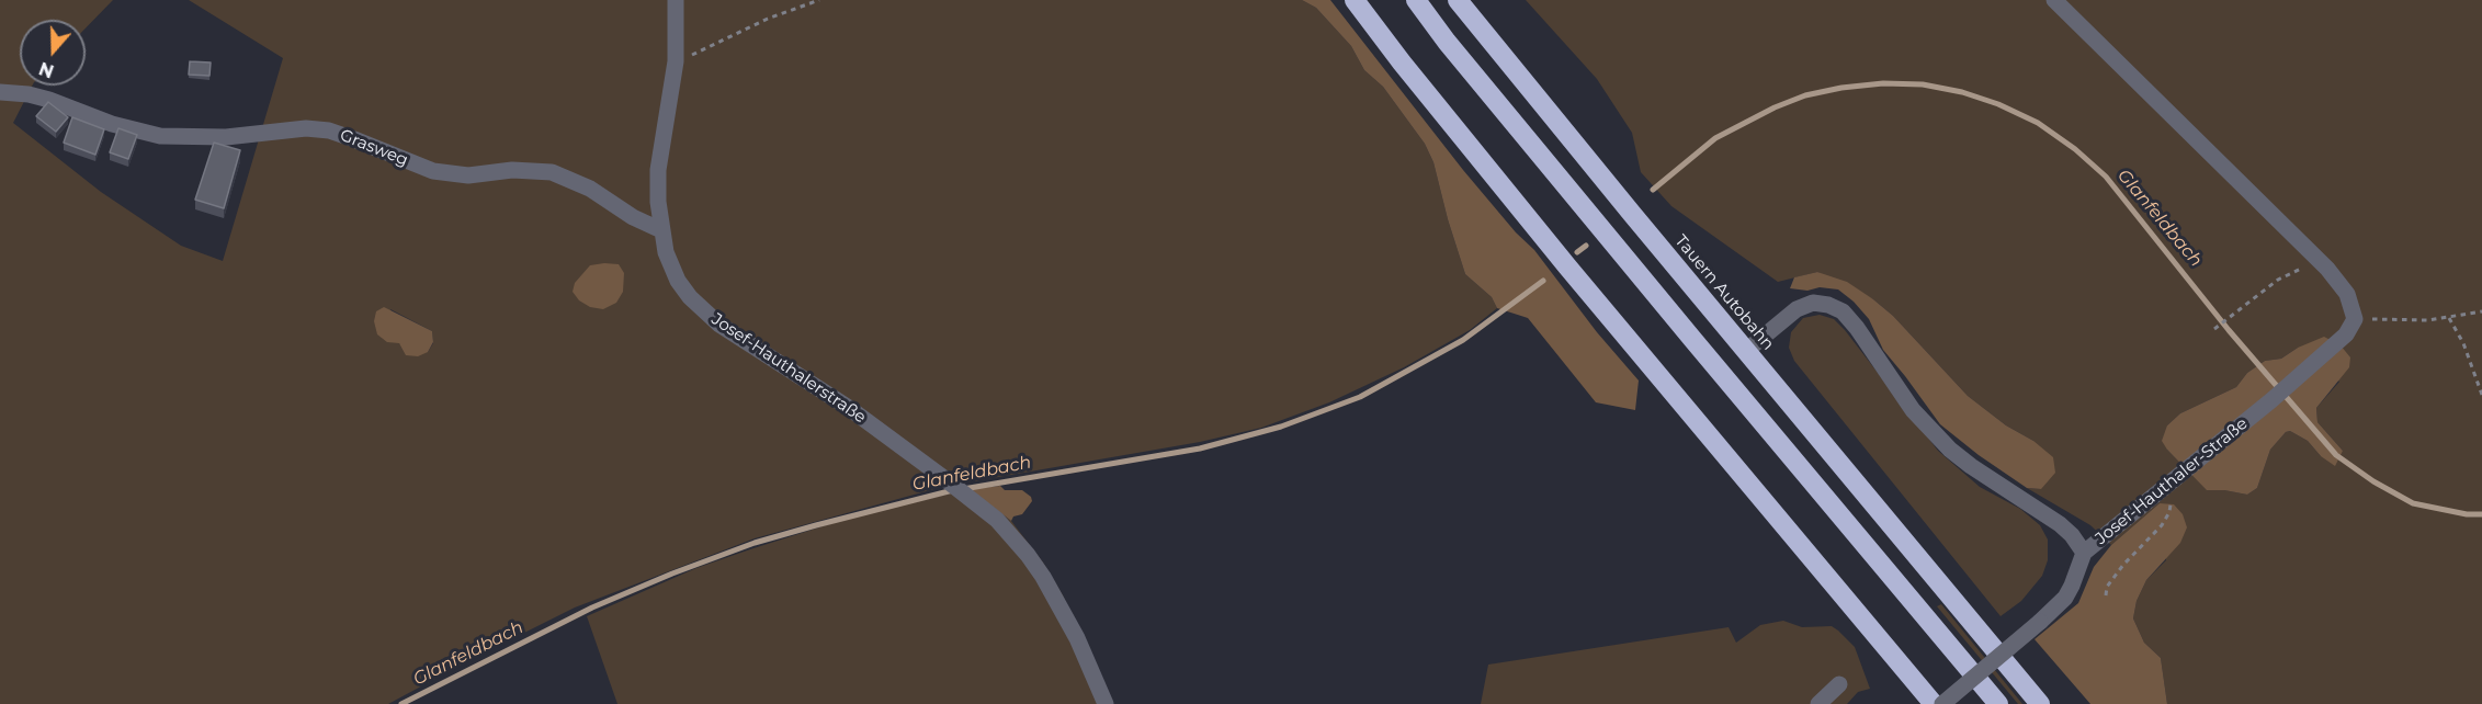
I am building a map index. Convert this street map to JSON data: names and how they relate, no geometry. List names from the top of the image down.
{
  "streets": {
    "highway": ["Tauern Autobahn"],
    "street": ["Grasweg", "Josef-Hauthalerstraße", "Josef-Hauthaler-Straße"]
  },
  "crossings": [
    ["Grasweg", "Josef-Hauthalerstraße"]
  ],
  "water": ["Glanfeldbach"],
  "north": "bottom"
}
